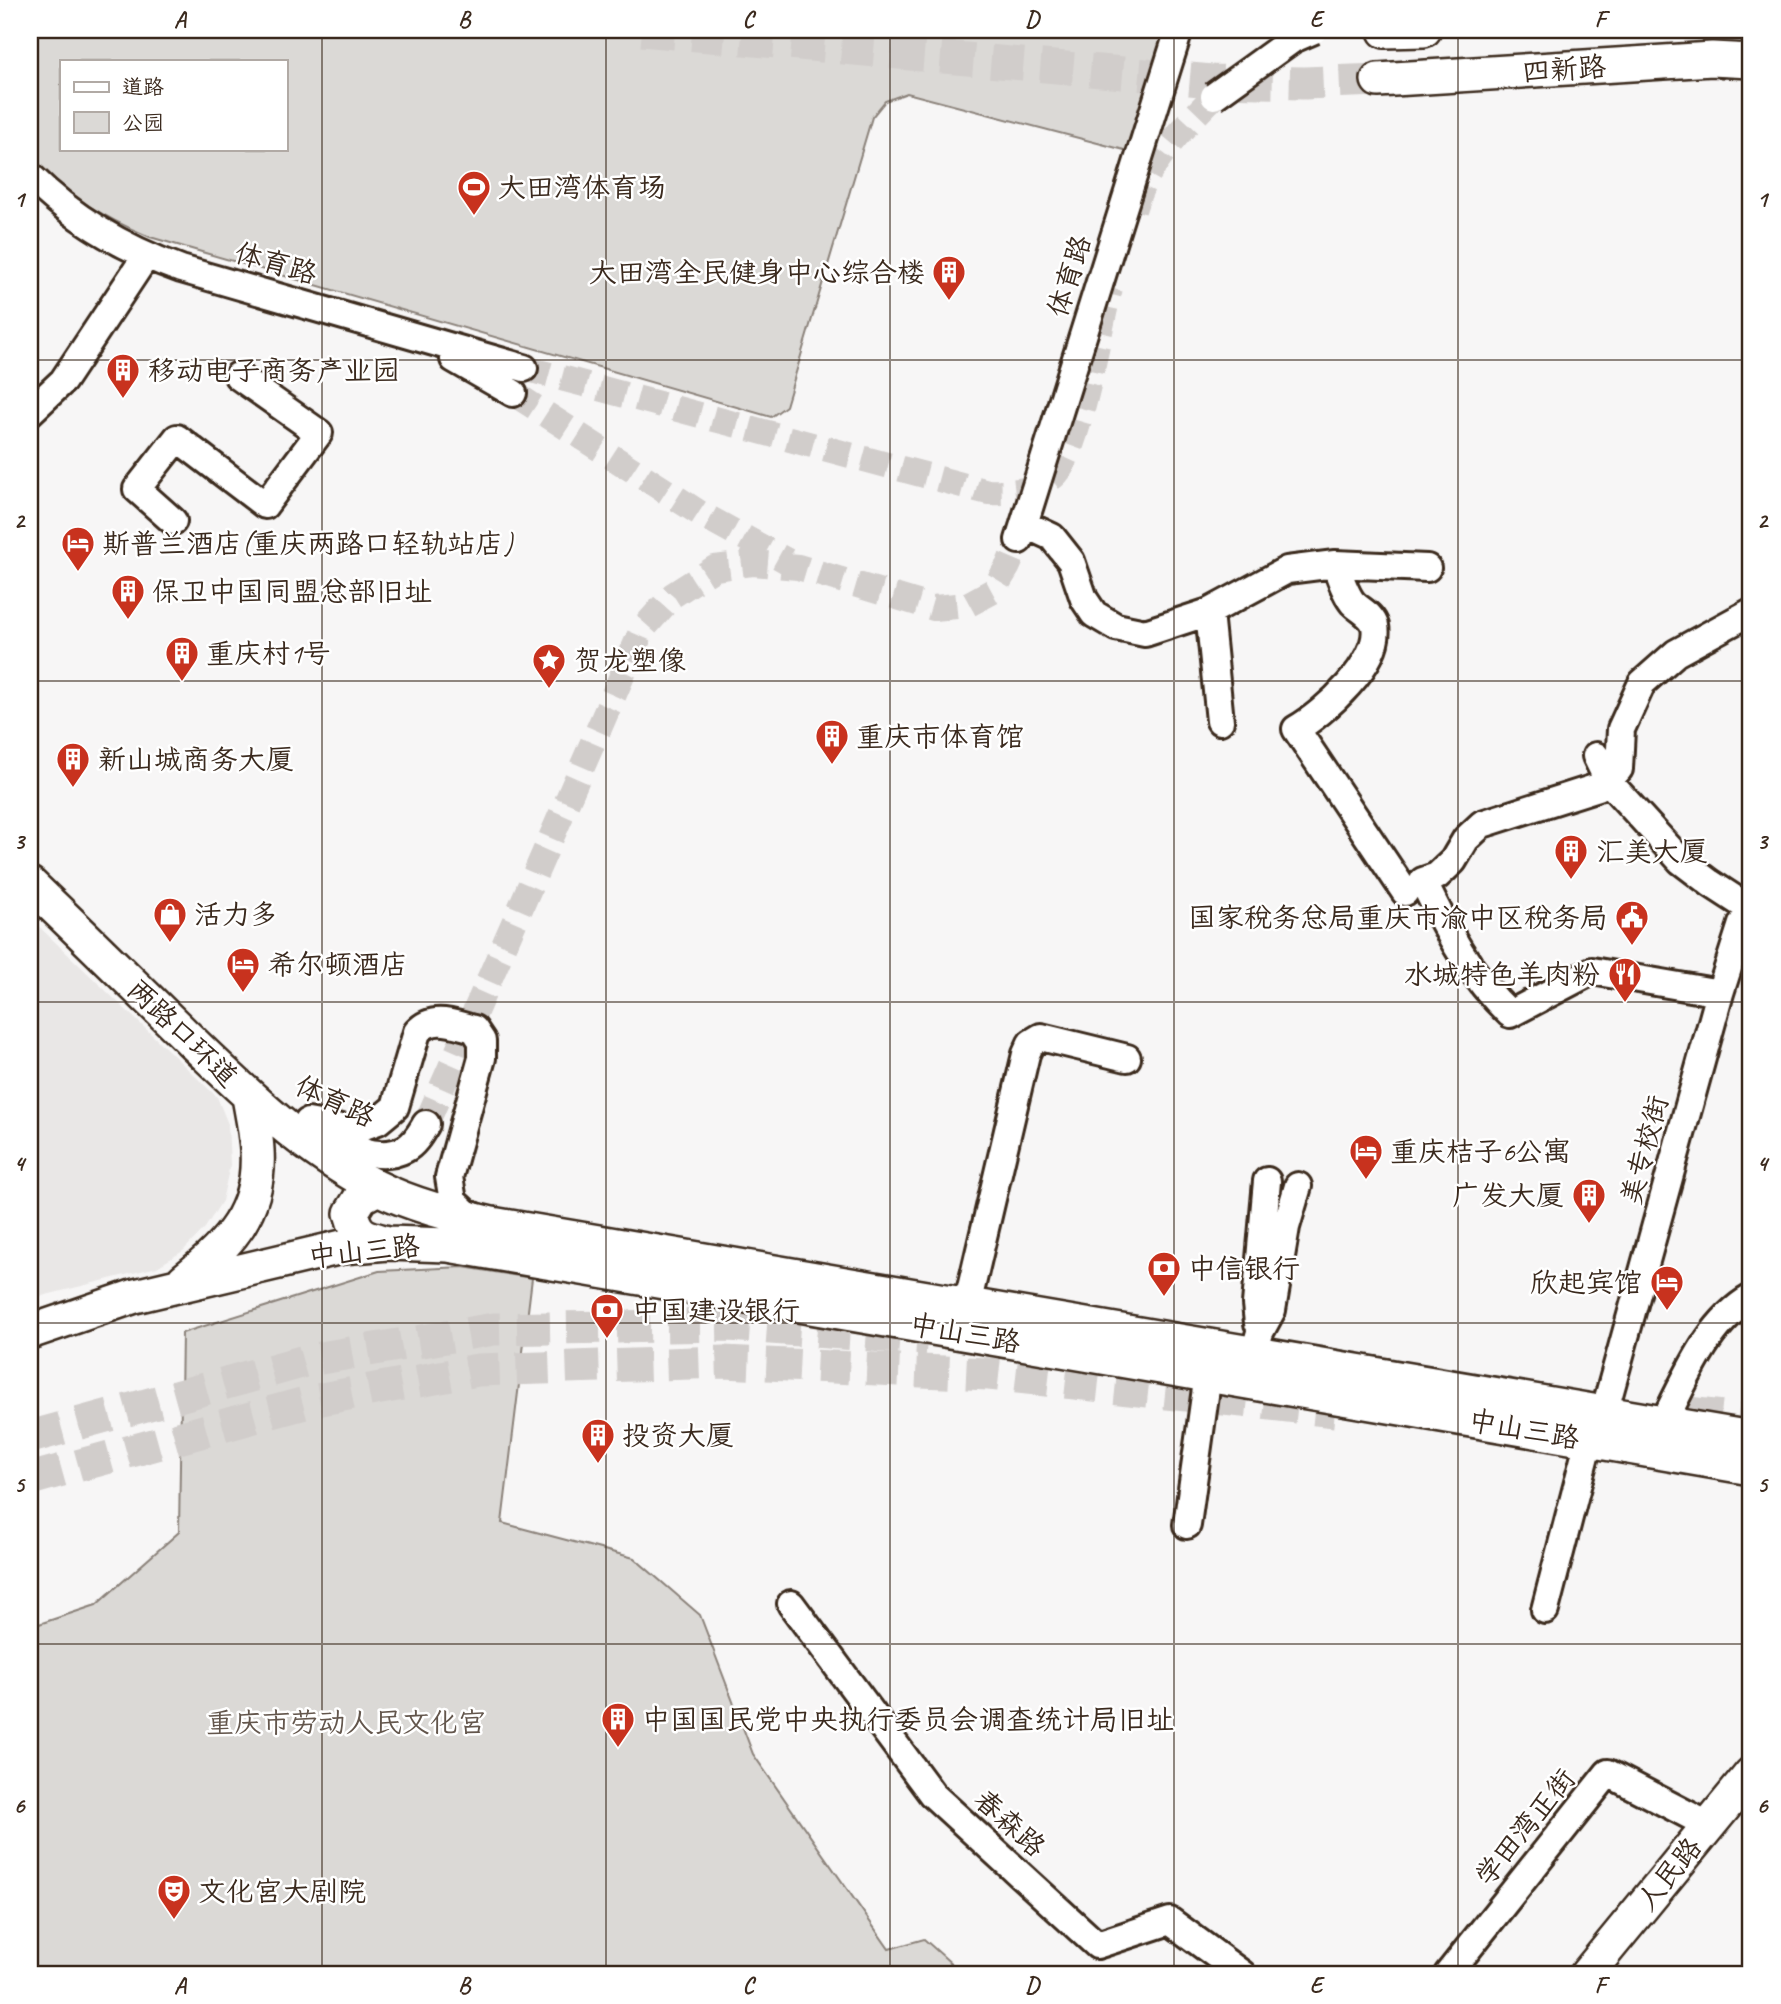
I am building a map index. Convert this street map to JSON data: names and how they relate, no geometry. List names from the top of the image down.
{
  "streets": {
    "main road": [
      "四新路",
      "两路口环道",
      "中山三路",
      "人民路"
    ],
    "street": [
      "体育路",
      "美专校街",
      "春森路",
      "学田湾正街"
    ]
  },
  "crossings": [
    ["体育路", "两路口环道"],
    ["体育路", "中山三路"],
    ["两路口环道", "中山三路"],
    ["美专校街", "中山三路"],
    ["学田湾正街", "人民路"]
  ],
  "parks": ["重庆市劳动人民文化宫"],
  "places": {
    "sports": ["大田湾体育场"],
    "building": [
      "大田湾全民健身中心综合楼",
      "移动电子商务产业园",
      "保卫中国同盟总部旧址",
      "重庆村1号",
      "重庆市体育馆",
      "新山城商务大厦",
      "汇美大厦",
      "广发大厦",
      "投资大厦",
      "中国国民党中央执行委员会调查统计局旧址"
    ],
    "hotel": [
      "斯普兰酒店(重庆两路口轻轨站店)",
      "希尔顿酒店",
      "重庆桔子6公寓",
      "欣起宾馆"
    ],
    "place": ["贺龙塑像"],
    "shop": ["活力多"],
    "public building": ["国家税务总局重庆市渝中区税务局"],
    "restaurant": ["水城特色羊肉粉"],
    "bank": ["中信银行", "中国建设银行"],
    "theatre": ["文化宫大剧院"]
  },
  "legend": ["道路", "公园"],
  "grid": {
    "columns": [
      "A",
      "B",
      "C",
      "D",
      "E",
      "F"
    ],
    "rows": [
      "1",
      "2",
      "3",
      "4",
      "5",
      "6"
    ]
  }
}
